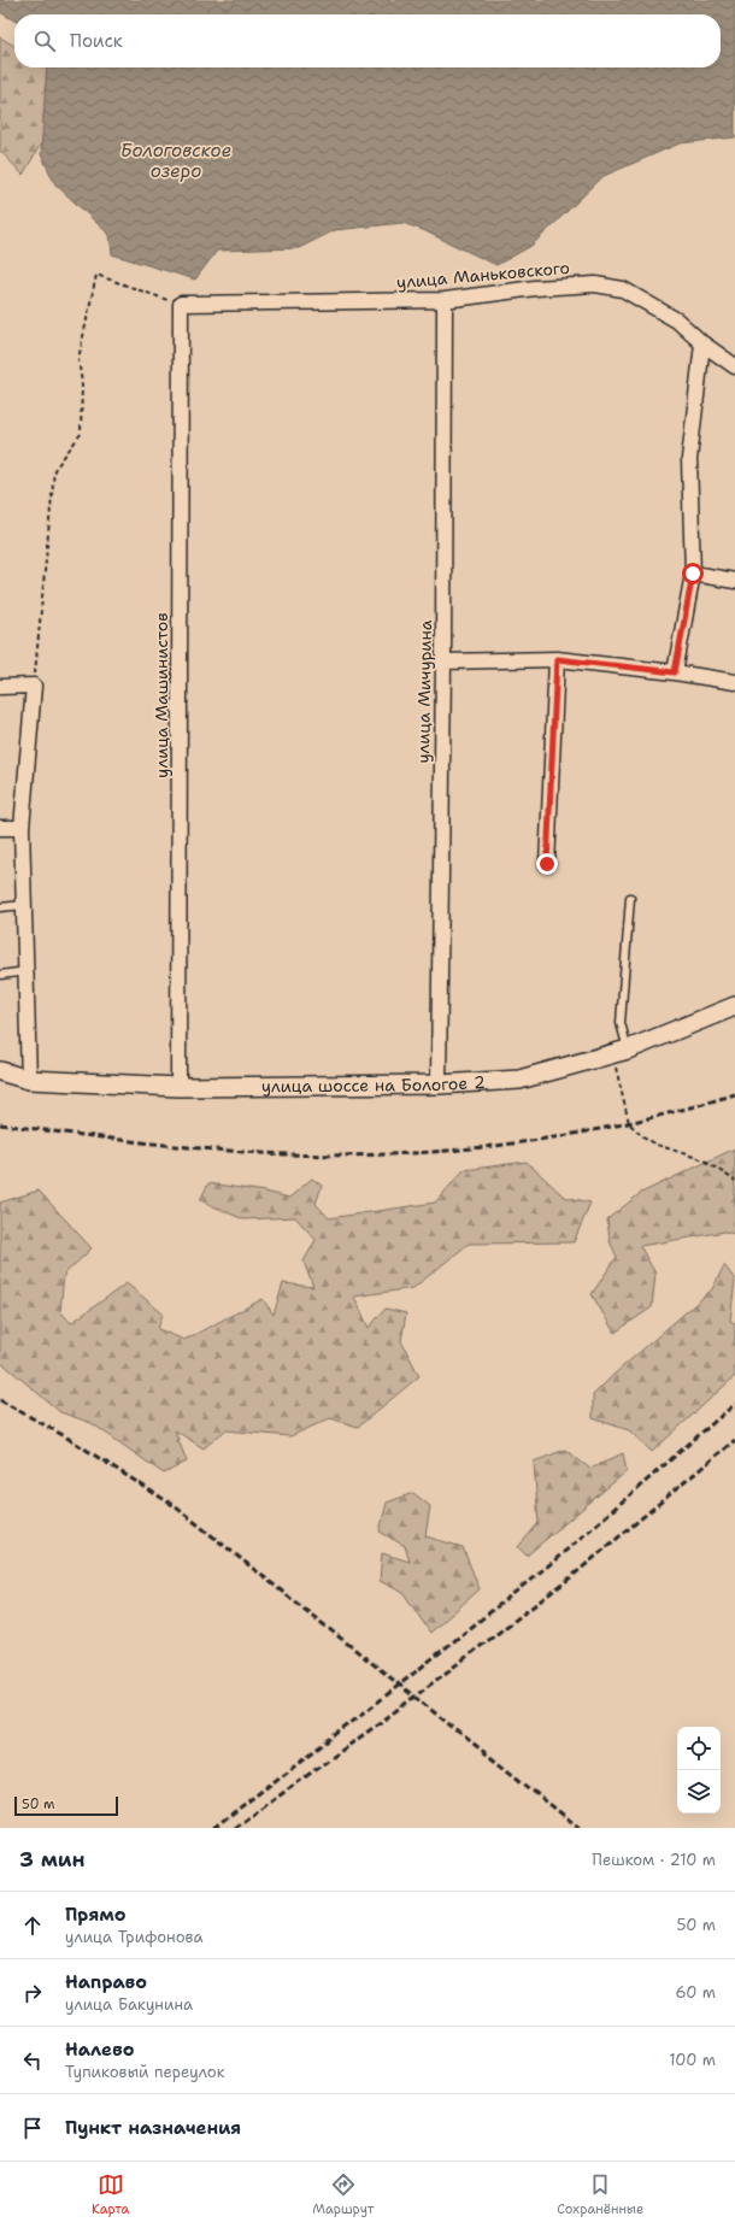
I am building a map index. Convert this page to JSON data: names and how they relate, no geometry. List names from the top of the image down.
{
  "streets": {
    "street": [
      "улица Маньковского",
      "улица Мичурина",
      "улица Машинистов",
      "улица шоссе на Бологое 2"
    ]
  },
  "crossings": [
    ["улица Маньковского", "улица Мичурина"],
    ["улица Маньковского", "улица Машинистов"],
    ["улица Мичурина", "улица шоссе на Бологое 2"],
    ["улица Машинистов", "улица шоссе на Бологое 2"]
  ],
  "water": ["Бологовское озеро"],
  "scale_bar": "50 m",
  "page": {
    "search": "Поиск",
    "scale": "50 m",
    "heading": ["3 мин", "Пешком · 210 m"],
    "list": [
      ["Прямо", "улица Трифонова", "50 m"],
      ["Направо", "улица Бакунина", "60 m"],
      ["Налево", "Тупиковый переулок", "100 m"],
      "Пункт назначения"
    ],
    "nav": ["Карта", "Маршрут", "Сохранённые"]
  }
}
